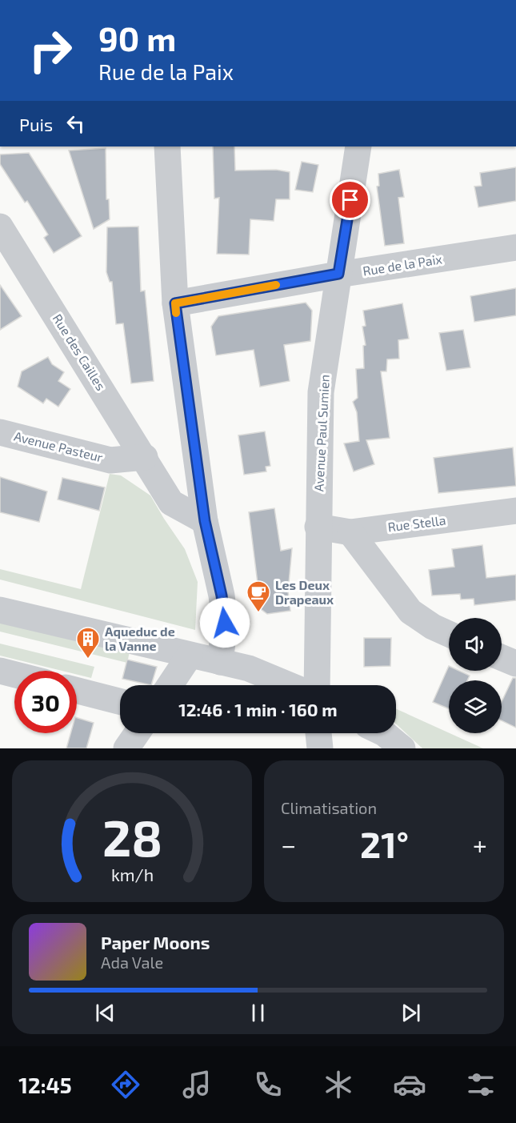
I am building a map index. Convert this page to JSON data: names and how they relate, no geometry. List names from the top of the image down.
{
  "streets": {
    "street": [
      "Rue de la Paix",
      "Rue des Cailles",
      "Avenue Paul Sumien",
      "Avenue Pasteur",
      "Rue Stella"
    ]
  },
  "crossings": [
    ["Rue de la Paix", "Avenue Paul Sumien"],
    ["Rue des Cailles", "Avenue Pasteur"],
    ["Avenue Paul Sumien", "Rue Stella"]
  ],
  "places": {
    "cafe": ["Les Deux Drapeaux"],
    "building": ["Aqueduc de la Vanne"]
  },
  "page": {
    "turn": ["90 m", "Rue de la Paix"],
    "then": "Puis",
    "limit": "30",
    "trip": "12:46 · 1 min · 160 m",
    "tile": "Climatisation",
    "heat": ["−", "21°", "+"],
    "song": ["Paper Moons", "Ada Vale"],
    "tabs": "12:45",
    "gauge": ["28", "km/h"]
  }
}
